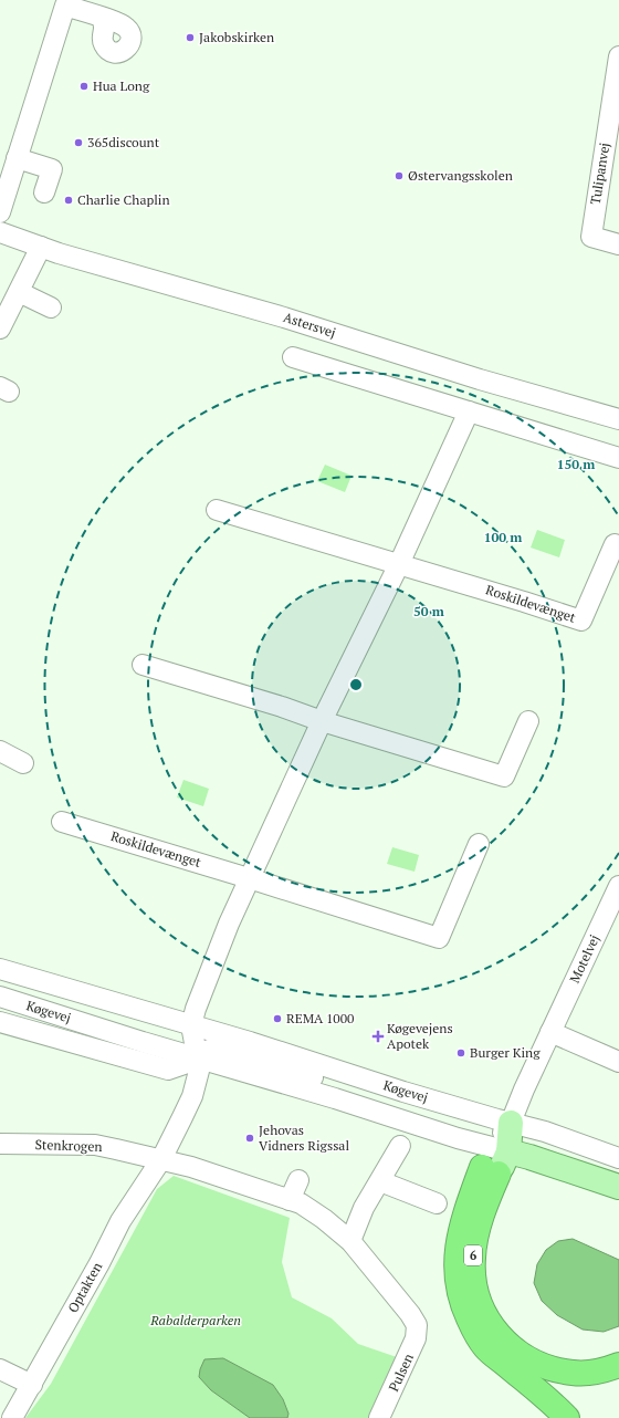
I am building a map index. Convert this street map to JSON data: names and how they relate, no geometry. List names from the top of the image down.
{
  "streets": {
    "highway": ["6"],
    "main road": ["Køgevej"],
    "street": [
      "Tulipanvej",
      "Astersvej",
      "Roskildevænget",
      "Motelvej",
      "Stenkrogen",
      "Optakten",
      "Pulsen"
    ]
  },
  "crossings": [
    ["Motelvej", "Køgevej"],
    ["Motelvej", "6"],
    ["Køgevej", "6"],
    ["Køgevej", "Optakten"],
    ["Stenkrogen", "Optakten"]
  ],
  "parks": ["Rabalderparken"],
  "places": {
    "other": [
      "Jakobskirken",
      "Hua Long",
      "365discount",
      "Østervangsskolen",
      "Charlie Chaplin",
      "REMA 1000",
      "Burger King",
      "Jehovas Vidners Rigssal"
    ],
    "health": ["Køgevejens Apotek"]
  },
  "rings": ["150 m", "100 m", "50 m"]
}
